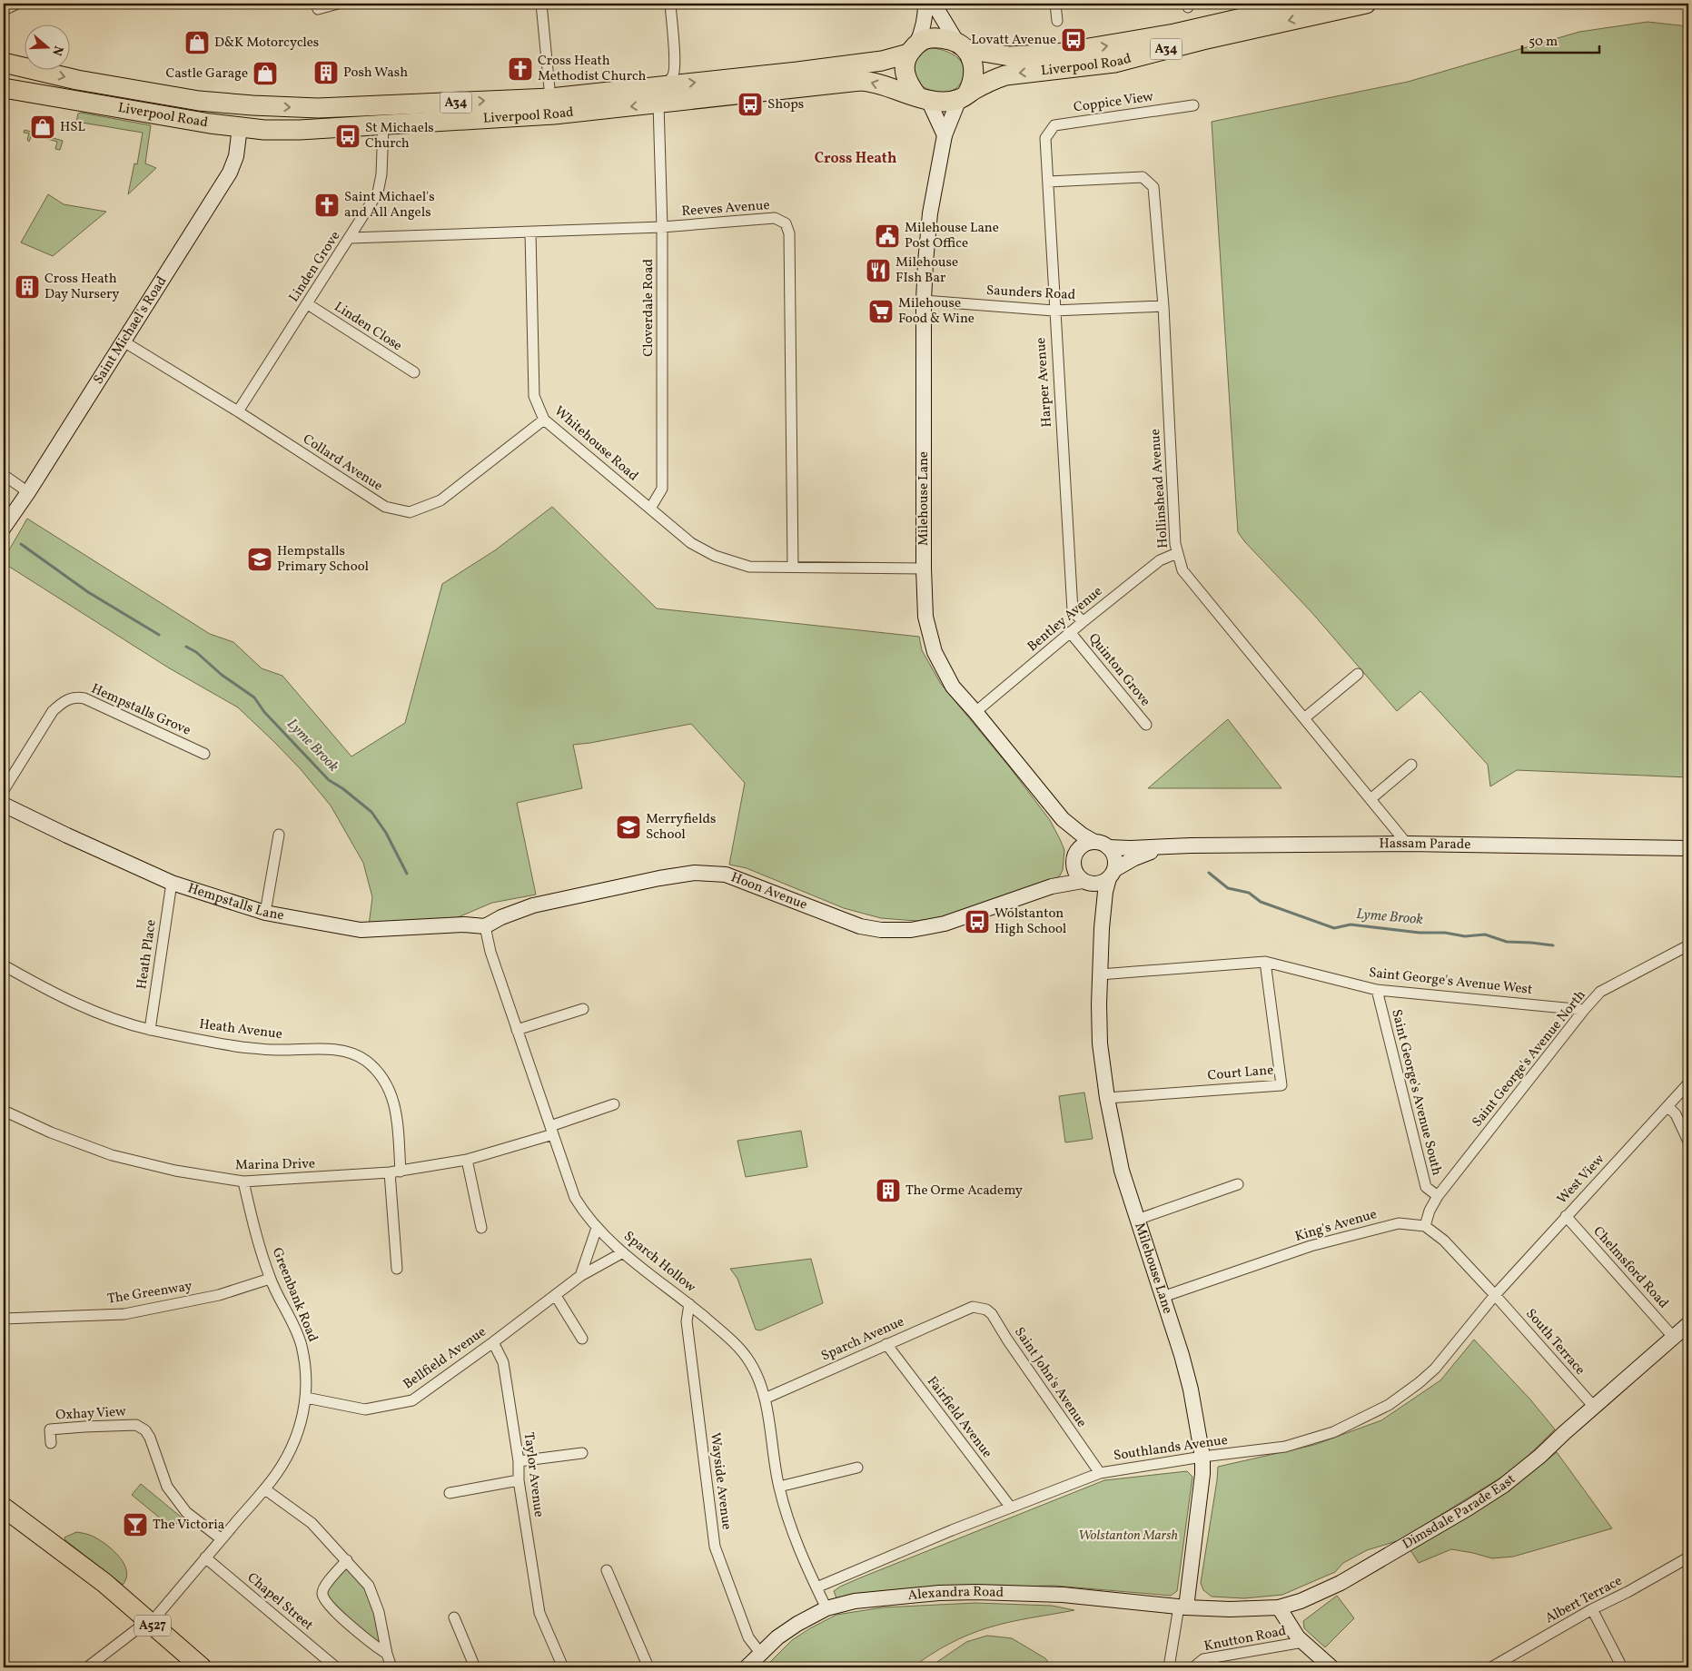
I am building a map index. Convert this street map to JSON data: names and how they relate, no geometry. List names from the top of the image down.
{
  "streets": {
    "highway": ["A34", "Liverpool Road", "A527"],
    "main road": [
      "Saint Michael's Road",
      "Milehouse Lane",
      "Hassam Parade",
      "Hoon Avenue",
      "Hempstalls Lane",
      "Dimsdale Parade East",
      "Alexandra Road"
    ],
    "street": [
      "Coppice View",
      "Reeves Avenue",
      "Linden Grove",
      "Saunders Road",
      "Cloverdale Road",
      "Linden Close",
      "Harper Avenue",
      "Whitehouse Road",
      "Collard Avenue",
      "Hollinshead Avenue",
      "Bentley Avenue",
      "Quinton Grove",
      "Hempstalls Grove",
      "Heath Place",
      "Saint George's Avenue West",
      "Heath Avenue",
      "Saint George's Avenue North",
      "Court Lane",
      "Saint George's Avenue South",
      "Marina Drive",
      "West View",
      "King's Avenue",
      "Sparch Hollow",
      "Chelmsford Road",
      "The Greenway",
      "Greenbank Road",
      "Sparch Avenue",
      "South Terrace",
      "Bellfield Avenue",
      "Saint John's Avenue",
      "Oxhay View",
      "Fairfield Avenue",
      "Southlands Avenue",
      "Taylor Avenue",
      "Wayside Avenue",
      "Albert Terrace",
      "Chapel Street",
      "Knutton Road"
    ]
  },
  "crossings": [
    ["Liverpool Road", "Linden Grove"],
    ["Liverpool Road", "Cloverdale Road"],
    ["Liverpool Road", "Saint Michael's Road"],
    ["Liverpool Road", "Milehouse Lane"],
    ["Coppice View", "Harper Avenue"],
    ["Reeves Avenue", "Linden Grove"],
    ["Reeves Avenue", "Cloverdale Road"],
    ["Reeves Avenue", "Whitehouse Road"],
    ["Linden Grove", "Linden Close"],
    ["Linden Grove", "Collard Avenue"],
    ["Saunders Road", "Harper Avenue"],
    ["Saunders Road", "Hollinshead Avenue"],
    ["Saunders Road", "Milehouse Lane"],
    ["Cloverdale Road", "Whitehouse Road"],
    ["Saint Michael's Road", "Collard Avenue"],
    ["Harper Avenue", "Hollinshead Avenue"],
    ["Harper Avenue", "Bentley Avenue"],
    ["Whitehouse Road", "Collard Avenue"],
    ["Whitehouse Road", "Milehouse Lane"],
    ["Hollinshead Avenue", "Bentley Avenue"],
    ["Hollinshead Avenue", "Hassam Parade"],
    ["Milehouse Lane", "Bentley Avenue"],
    ["Milehouse Lane", "Hassam Parade"],
    ["Milehouse Lane", "Hoon Avenue"],
    ["Milehouse Lane", "Saint George's Avenue West"],
    ["Milehouse Lane", "Court Lane"],
    ["Milehouse Lane", "King's Avenue"],
    ["Milehouse Lane", "Southlands Avenue"],
    ["Milehouse Lane", "Dimsdale Parade East"],
    ["Milehouse Lane", "Alexandra Road"],
    ["Bentley Avenue", "Quinton Grove"],
    ["Hassam Parade", "Hoon Avenue"],
    ["Hoon Avenue", "Hempstalls Lane"],
    ["Hoon Avenue", "Sparch Hollow"],
    ["Hempstalls Lane", "Heath Place"],
    ["Hempstalls Lane", "Sparch Hollow"],
    ["Heath Place", "Heath Avenue"],
    ["Saint George's Avenue West", "Saint George's Avenue North"],
    ["Saint George's Avenue West", "Court Lane"],
    ["Saint George's Avenue West", "Saint George's Avenue South"],
    ["Heath Avenue", "Marina Drive"],
    ["Saint George's Avenue North", "Saint George's Avenue South"],
    ["Saint George's Avenue North", "King's Avenue"],
    ["Marina Drive", "Sparch Hollow"],
    ["Marina Drive", "Greenbank Road"],
    ["West View", "Chelmsford Road"],
    ["West View", "South Terrace"],
    ["West View", "Southlands Avenue"],
    ["Sparch Hollow", "Sparch Avenue"],
    ["Sparch Hollow", "Bellfield Avenue"],
    ["Sparch Hollow", "Southlands Avenue"],
    ["Sparch Hollow", "Wayside Avenue"],
    ["Sparch Hollow", "Alexandra Road"],
    ["Chelmsford Road", "Dimsdale Parade East"],
    ["The Greenway", "Greenbank Road"],
    ["Greenbank Road", "Bellfield Avenue"],
    ["Greenbank Road", "Oxhay View"],
    ["Greenbank Road", "Chapel Street"],
    ["Greenbank Road", "A527"],
    ["Sparch Avenue", "Saint John's Avenue"],
    ["Sparch Avenue", "Fairfield Avenue"],
    ["South Terrace", "Southlands Avenue"],
    ["South Terrace", "Dimsdale Parade East"],
    ["Bellfield Avenue", "Taylor Avenue"],
    ["Saint John's Avenue", "Southlands Avenue"],
    ["Fairfield Avenue", "Southlands Avenue"],
    ["Wayside Avenue", "Alexandra Road"],
    ["Dimsdale Parade East", "Alexandra Road"]
  ],
  "districts": ["Cross Heath"],
  "water": ["Lyme Brook"],
  "parks": ["Wolstanton Marsh"],
  "places": {
    "bus stop": [
      "Lovatt Avenue",
      "Shops",
      "St Michaels Church",
      "Wolstanton High School"
    ],
    "shop": ["D&K Motorcycles", "Castle Garage", "HSL"],
    "church": ["Cross Heath Methodist Church", "Saint Michael's and All Angels"],
    "building": ["Posh Wash", "Cross Heath Day Nursery", "The Orme Academy"],
    "public building": ["Milehouse Lane Post Office"],
    "restaurant": ["Milehouse FIsh Bar"],
    "supermarket": ["Milehouse Food & Wine"],
    "school or university": ["Hempstalls Primary School", "Merryfields School"],
    "bar": ["The Victoria"]
  },
  "scale_bar": "50 m",
  "north": "right"
}
